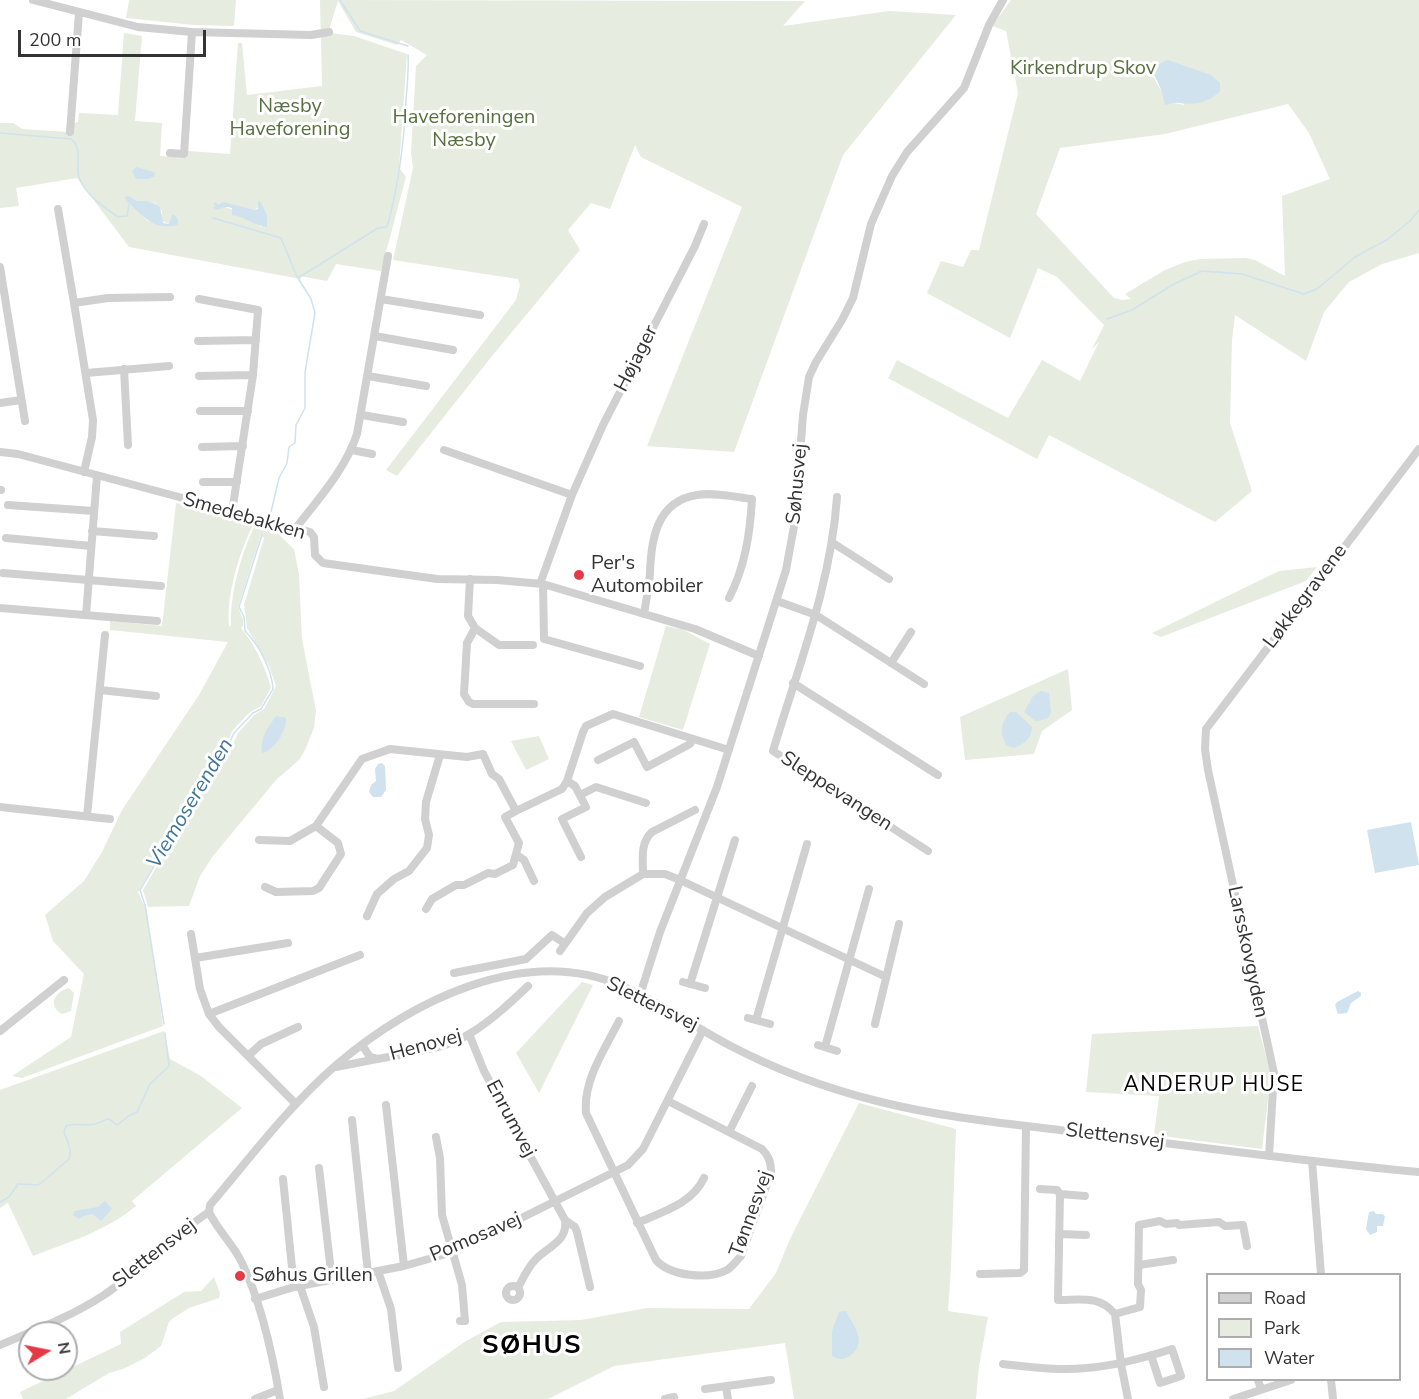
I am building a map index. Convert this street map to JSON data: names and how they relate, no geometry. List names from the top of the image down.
{
  "streets": {
    "street": [
      "Højager",
      "Søhusvej",
      "Smedebakken",
      "Løkkegravene",
      "Sleppevangen",
      "Larsskovgyden",
      "Slettensvej",
      "Henovej",
      "Enrumvej",
      "Tønnesvej",
      "Pomosavej"
    ]
  },
  "crossings": [
    ["Højager", "Smedebakken"],
    ["Søhusvej", "Smedebakken"],
    ["Søhusvej", "Slettensvej"],
    ["Løkkegravene", "Larsskovgyden"],
    ["Larsskovgyden", "Slettensvej"],
    ["Slettensvej", "Henovej"],
    ["Slettensvej", "Pomosavej"],
    ["Henovej", "Enrumvej"],
    ["Enrumvej", "Pomosavej"],
    ["Tønnesvej", "Pomosavej"]
  ],
  "districts": ["ANDERUP HUSE", "SØHUS"],
  "water": ["Viemoserenden"],
  "parks": ["Kirkendrup Skov", "Næsby Haveforening", "Haveforeningen Næsby"],
  "places": ["Per's Automobiler", "Søhus Grillen"],
  "legend": ["Road", "Park", "Water"],
  "scale_bar": "200 m",
  "north": "right"
}
